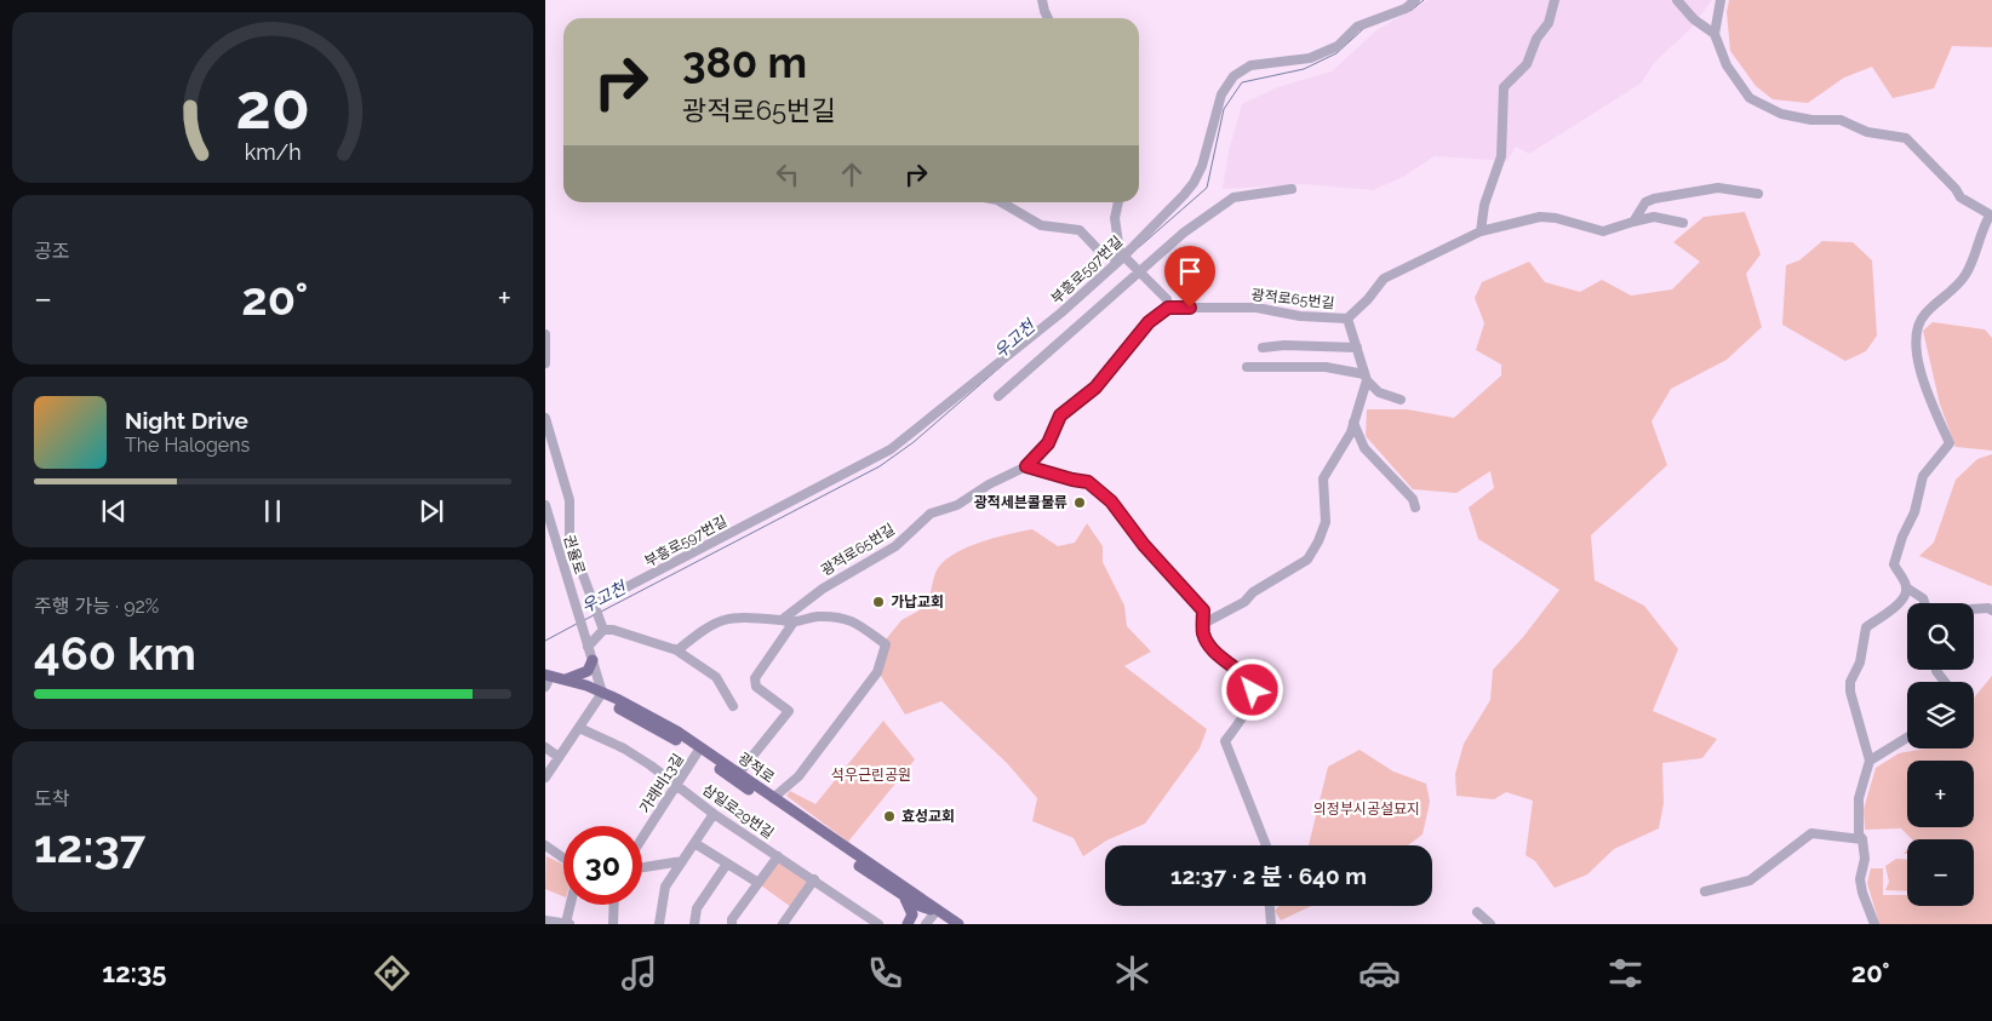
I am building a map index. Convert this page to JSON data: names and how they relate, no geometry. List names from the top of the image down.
{
  "streets": {
    "main road": ["광적로"],
    "street": [
      "부흥로597번길",
      "광적로65번길",
      "권율로",
      "가래비13길",
      "삼일로29번길"
    ]
  },
  "crossings": [
    ["광적로", "가래비13길"],
    ["가래비13길", "삼일로29번길"]
  ],
  "water": ["우고천"],
  "parks": ["석우근린공원", "의정부시공설묘지"],
  "places": ["광적세븐콜물류", "가납교회", "효성교회"],
  "page": {
    "turn": ["380 m", "광적로65번길"],
    "tile": [
      "공조",
      ["주행 가능 · 92%", "460 km"],
      ["도착", "12:37"]
    ],
    "heat": ["−", "20°", "+"],
    "song": ["Night Drive", "The Halogens"],
    "map_buttons": ["+", "−"],
    "limit": "30",
    "trip": "12:37 · 2 분 · 640 m",
    "tabs": ["12:35", "20°"],
    "gauge": ["20", "km/h"]
  }
}
